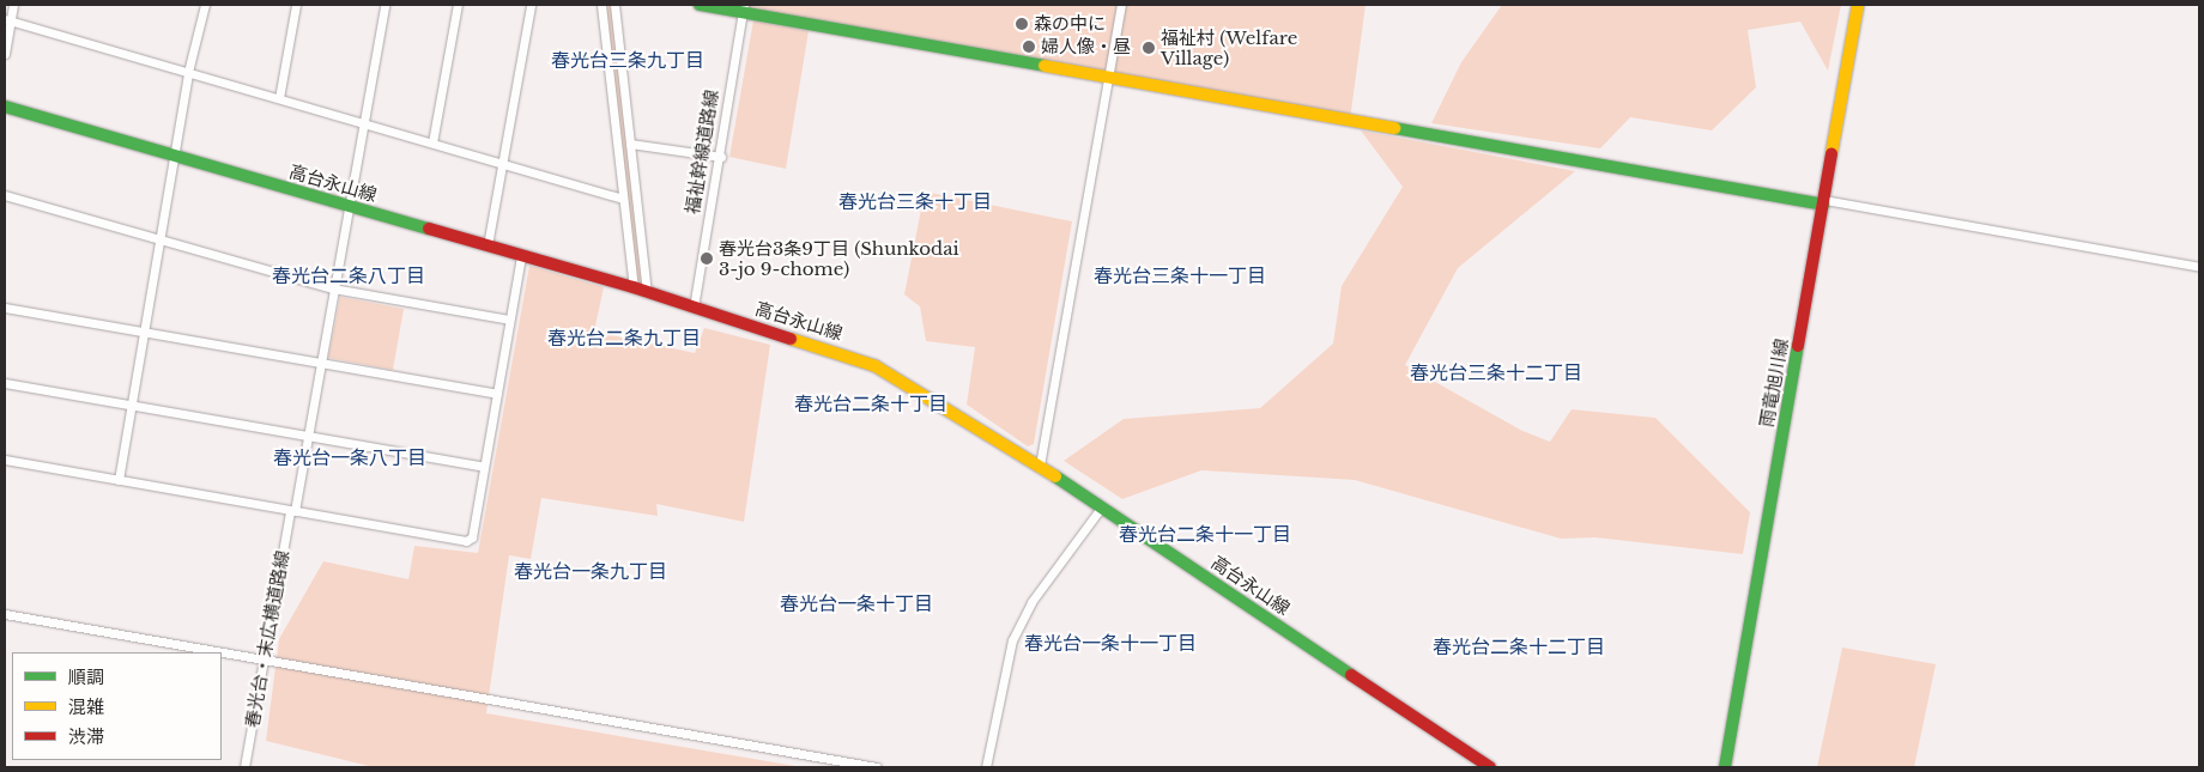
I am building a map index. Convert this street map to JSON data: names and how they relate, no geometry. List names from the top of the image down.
{
  "streets": {
    "street": [
      "福祉幹線道路線",
      "高台永山線",
      "雨竜旭川線",
      "春光台・末広横道路線"
    ]
  },
  "crossings": [
    ["福祉幹線道路線", "高台永山線"],
    ["高台永山線", "春光台・末広横道路線"]
  ],
  "districts": [
    "春光台三条九丁目",
    "春光台三条十丁目",
    "春光台二条八丁目",
    "春光台三条十一丁目",
    "春光台二条九丁目",
    "春光台三条十二丁目",
    "春光台二条十丁目",
    "春光台一条八丁目",
    "春光台二条十一丁目",
    "春光台一条九丁目",
    "春光台一条十丁目",
    "春光台一条十一丁目",
    "春光台二条十二丁目"
  ],
  "places": [
    "森の中に",
    "婦人像・昼",
    "福祉村 (Welfare Village)",
    "春光台3条9丁目 (Shunkodai 3-jo 9-chome)"
  ],
  "legend": ["順調", "混雑", "渋滞"]
}
